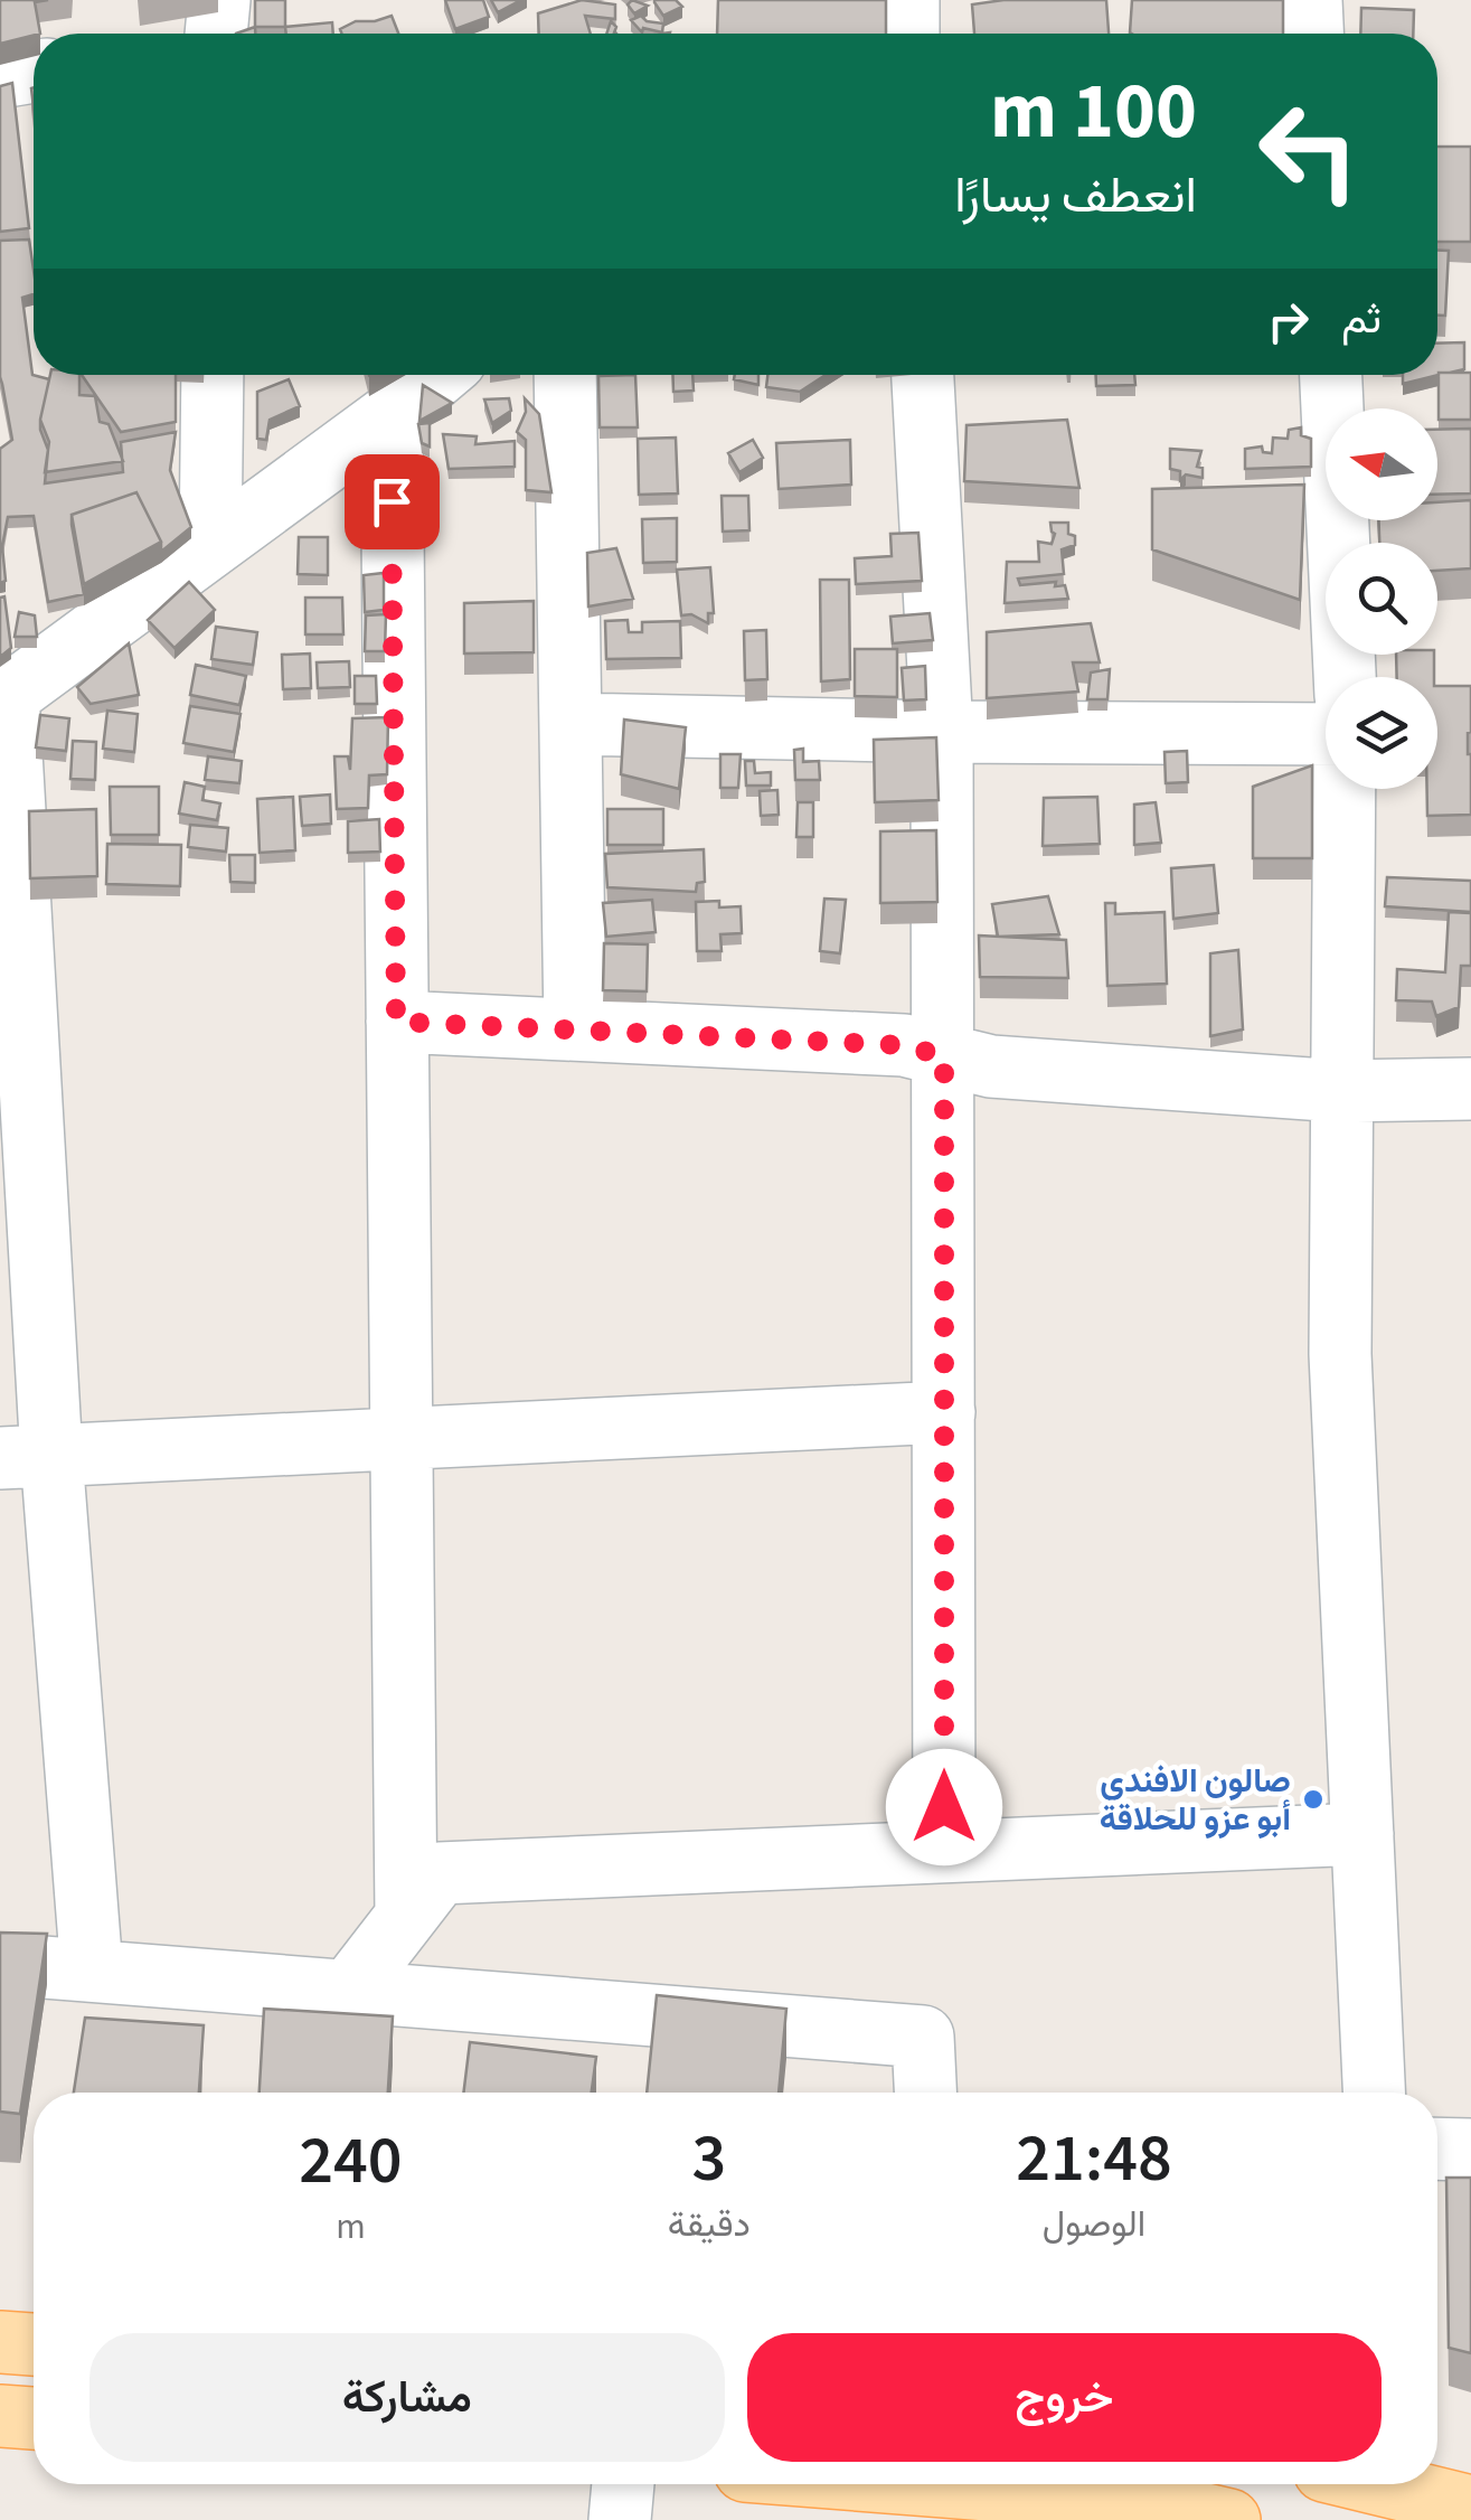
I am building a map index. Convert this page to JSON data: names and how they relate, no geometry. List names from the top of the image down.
{
  "places": ["صالون الافندي أبو عزو للحلاقة"],
  "north": "left",
  "page": {
    "turn": ["100 m", "انعطف يسارًا"],
    "then": "ثم",
    "eta": [
      "21:48",
      "الوصول",
      "3",
      "دقيقة",
      "240",
      "m"
    ],
    "buttons": ["خروج", "مشاركة"]
  }
}
